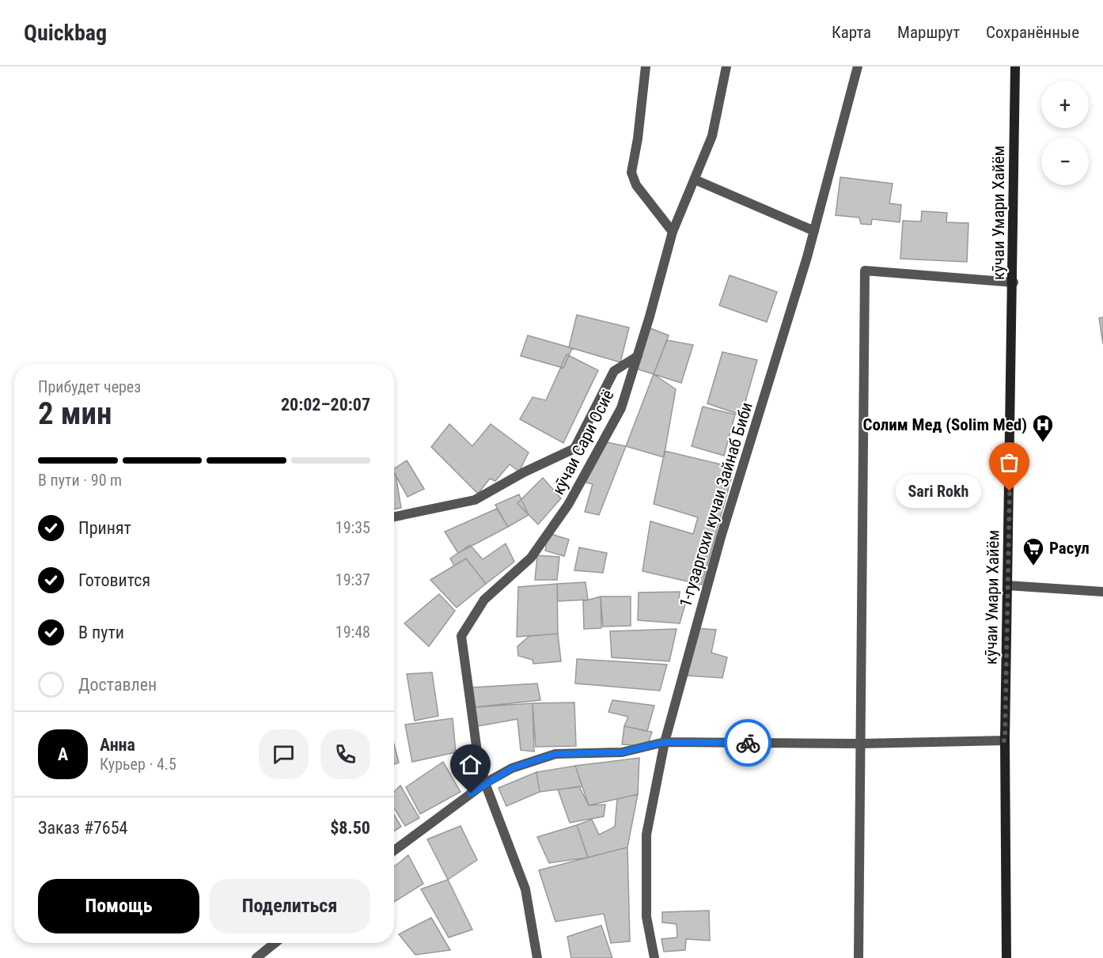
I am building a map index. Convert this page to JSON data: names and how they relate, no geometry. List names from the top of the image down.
{
  "streets": {
    "main road": ["кӯчаи Умари Хайём"],
    "street": ["кӯчаи Сари Осиё", "1-гузаргохи кучаи Зайнаб Биби"]
  },
  "places": {
    "hospital": ["Солим Мед (Solim Med)"],
    "other": ["Sari Rokh"],
    "supermarket": ["Расул"]
  },
  "page": {
    "header": "Quickbag",
    "nav": ["Карта", "Маршрут", "Сохранённые"],
    "map_buttons": ["+", "−"],
    "heading": ["2 мин", "Прибудет через", "20:02–20:07"],
    "panel": [
      "Анна",
      "Курьер · 4.5",
      "Заказ #7654",
      "$8.50"
    ],
    "bar": "В пути · 90 m",
    "bubble": "Sari Rokh",
    "list": [
      ["Принят", "19:35"],
      ["Готовится", "19:37"],
      ["В пути", "19:48"],
      "Доставлен"
    ],
    "round": "А",
    "buttons": ["Помощь", "Поделиться"]
  }
}
